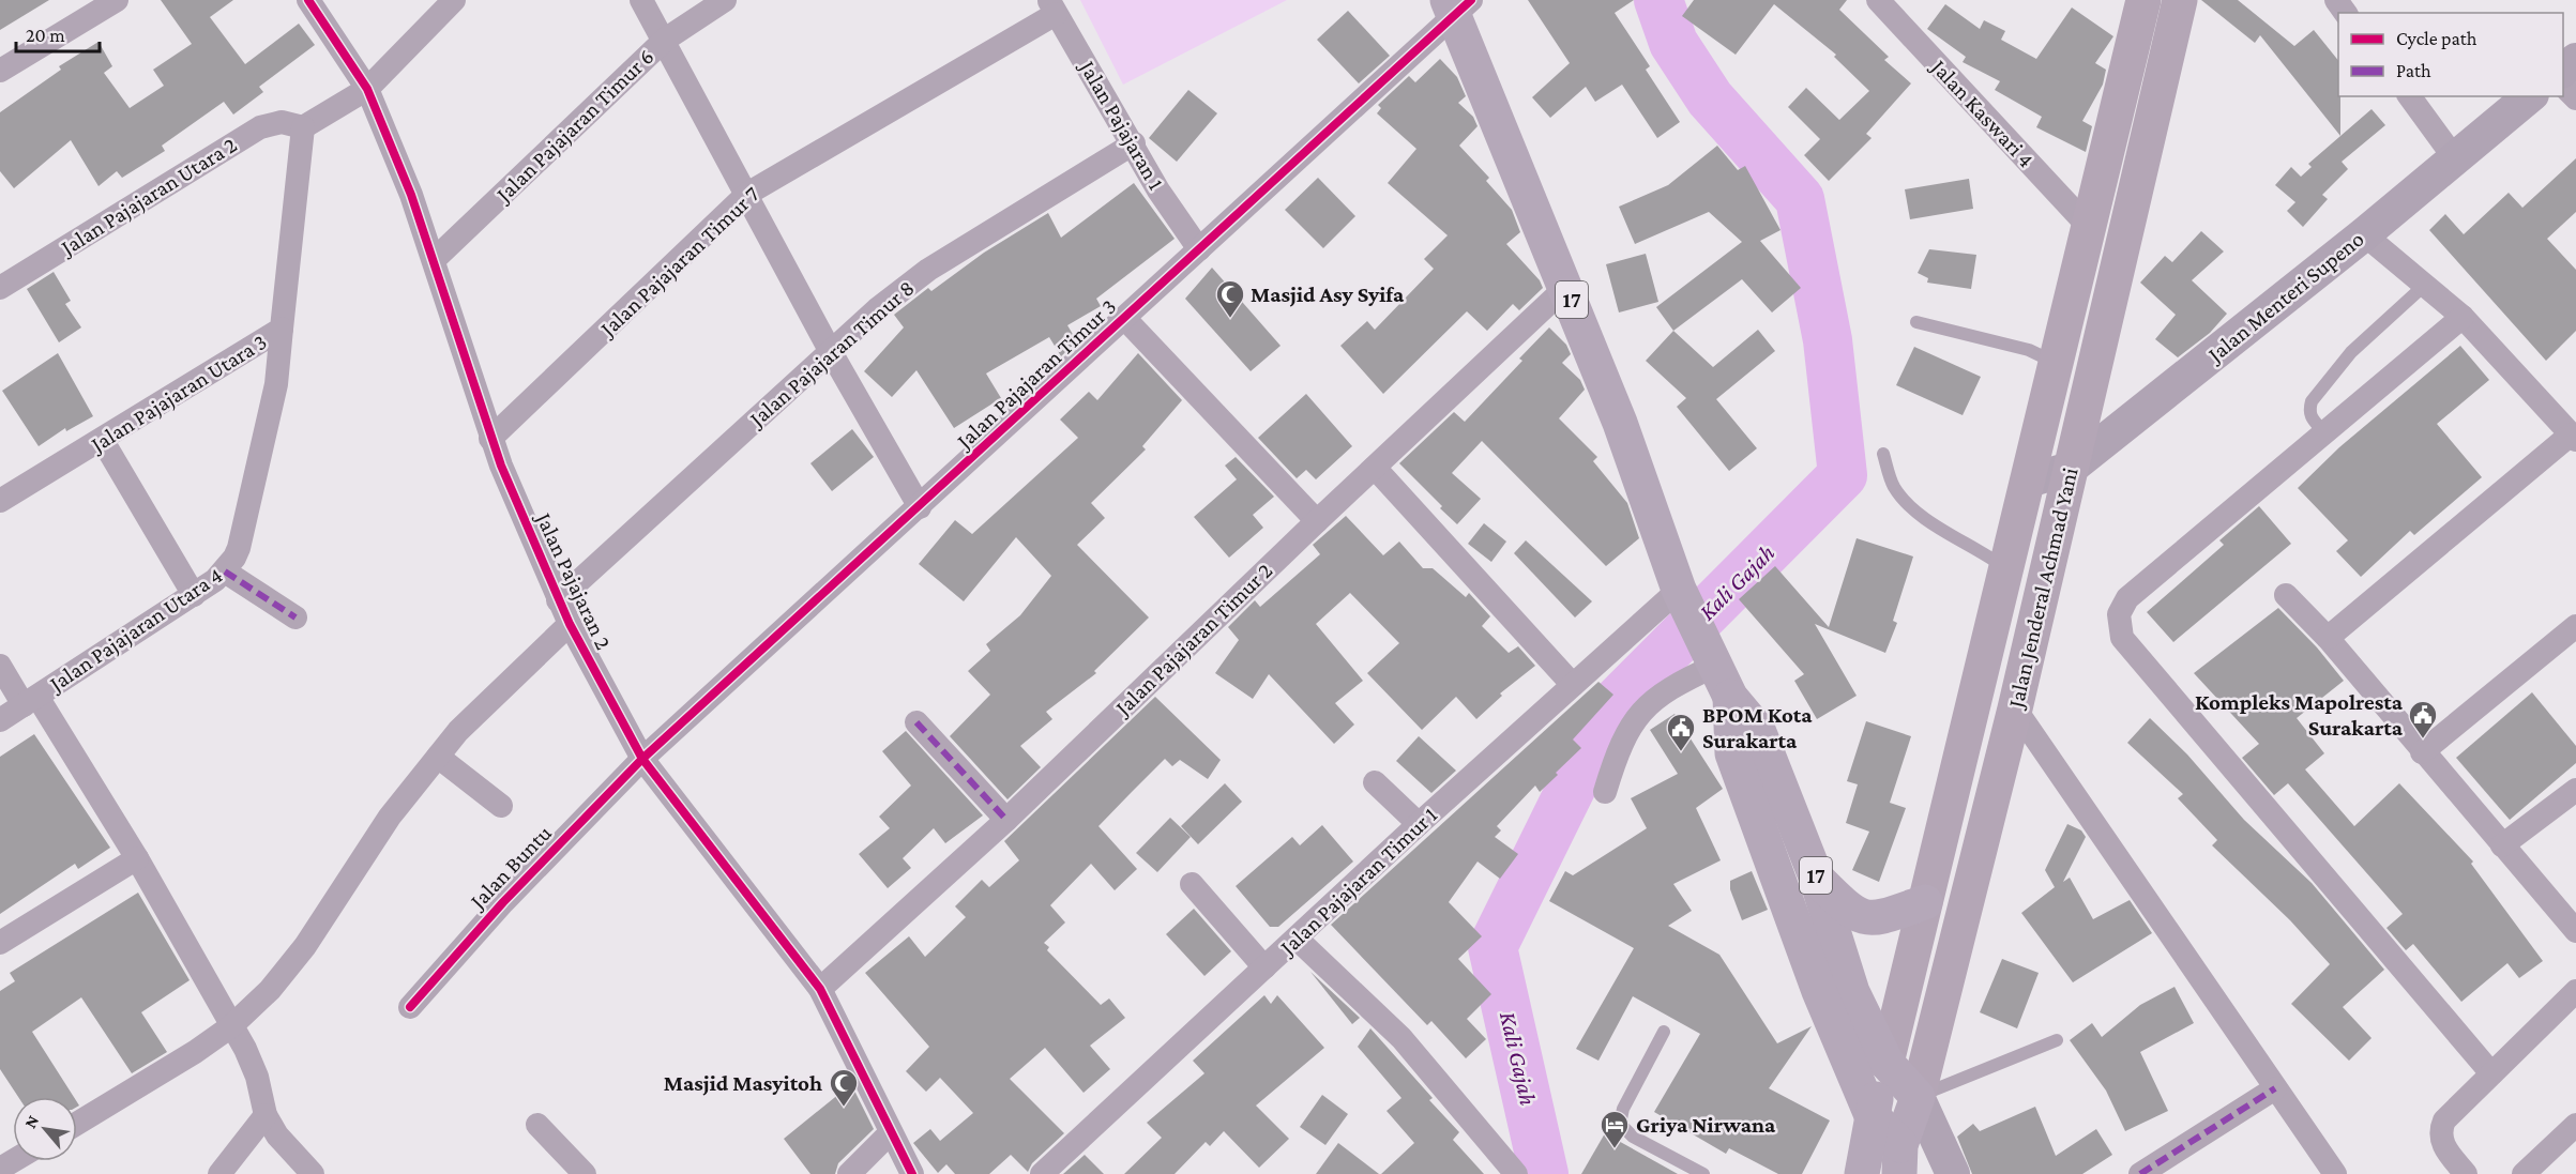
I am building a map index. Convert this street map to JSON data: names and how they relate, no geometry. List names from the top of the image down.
{
  "streets": {
    "highway": ["17", "Jalan Jenderal Achmad Yani"],
    "main road": ["Jalan Menteri Supeno"],
    "street": [
      "Jalan Kaswari 4",
      "Jalan Pajajaran Timur 6",
      "Jalan Pajajaran 1",
      "Jalan Pajajaran Utara 2",
      "Jalan Pajajaran Timur 7",
      "Jalan Pajajaran Timur 8",
      "Jalan Pajajaran Timur 3",
      "Jalan Pajajaran Utara 3",
      "Jalan Pajajaran 2",
      "Jalan Pajajaran Utara 4",
      "Jalan Pajajaran Timur 2",
      "Jalan Buntu",
      "Jalan Pajajaran Timur 1"
    ]
  },
  "crossings": [
    ["Jalan Kaswari 4", "Jalan Jenderal Achmad Yani"],
    ["Jalan Pajajaran Timur 6", "Jalan Pajajaran 2"],
    ["Jalan Pajajaran 1", "Jalan Pajajaran Timur 7"],
    ["Jalan Pajajaran 1", "Jalan Pajajaran Timur 8"],
    ["Jalan Pajajaran 1", "Jalan Pajajaran Timur 3"],
    ["Jalan Pajajaran Utara 2", "Jalan Pajajaran Utara 3"],
    ["Jalan Pajajaran Timur 7", "Jalan Pajajaran 2"],
    ["Jalan Menteri Supeno", "Jalan Jenderal Achmad Yani"],
    ["17", "Jalan Pajajaran Timur 3"],
    ["17", "Jalan Jenderal Achmad Yani"],
    ["17", "Jalan Pajajaran Timur 2"],
    ["17", "Jalan Pajajaran Timur 1"],
    ["Jalan Pajajaran Timur 8", "Jalan Pajajaran 2"],
    ["Jalan Pajajaran Timur 3", "Jalan Pajajaran 2"],
    ["Jalan Pajajaran Timur 3", "Jalan Buntu"],
    ["Jalan Pajajaran Utara 3", "Jalan Pajajaran Utara 4"],
    ["Jalan Pajajaran 2", "Jalan Pajajaran Timur 2"],
    ["Jalan Pajajaran 2", "Jalan Buntu"]
  ],
  "water": ["Kali Gajah"],
  "places": {
    "mosque": ["Masjid Asy Syifa", "Masjid Masyitoh"],
    "public building": ["Kompleks Mapolresta Surakarta", "BPOM Kota Surakarta"],
    "hotel": ["Griya Nirwana"]
  },
  "legend": ["Cycle path", "Path"],
  "scale_bar": "20 m",
  "north": "top left"
}
